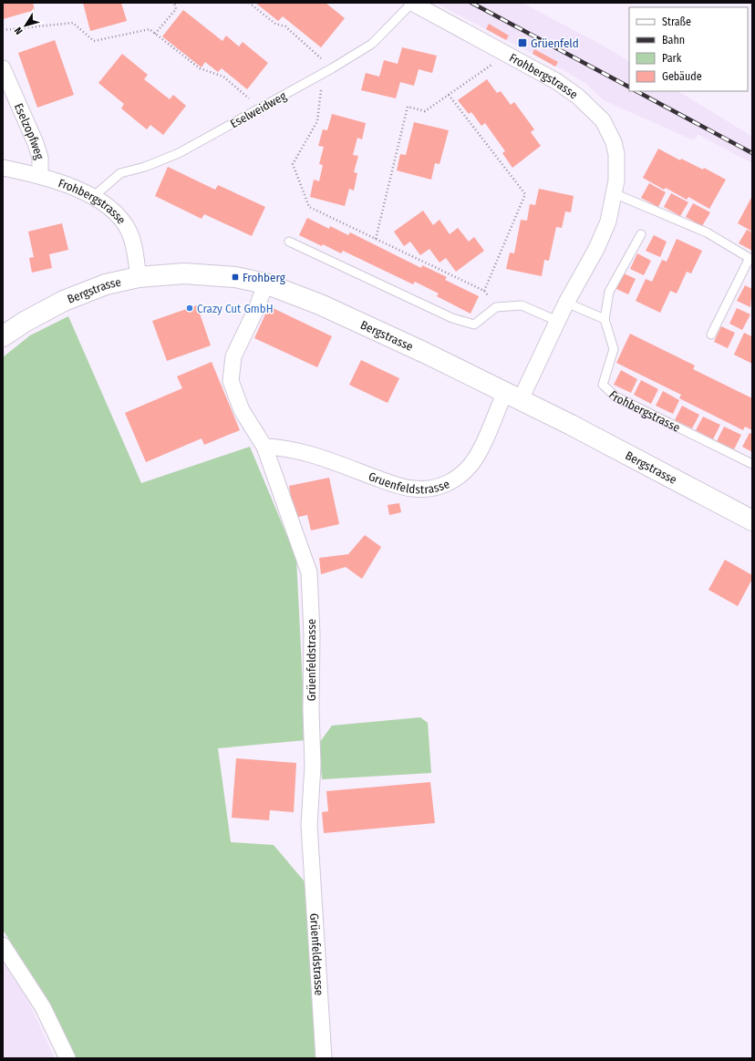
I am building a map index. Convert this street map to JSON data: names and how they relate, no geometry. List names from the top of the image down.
{
  "streets": {
    "main road": ["Bergstrasse"],
    "street": [
      "Frohbergstrasse",
      "Eselzopfweg",
      "Gruenfeldstrasse",
      "Grüenfeldstrasse"
    ],
    "lane": ["Eselweidweg"]
  },
  "crossings": [
    ["Frohbergstrasse", "Eselweidweg"],
    ["Frohbergstrasse", "Eselzopfweg"],
    ["Frohbergstrasse", "Bergstrasse"],
    ["Frohbergstrasse", "Gruenfeldstrasse"],
    ["Bergstrasse", "Gruenfeldstrasse"],
    ["Bergstrasse", "Grüenfeldstrasse"],
    ["Gruenfeldstrasse", "Grüenfeldstrasse"]
  ],
  "places": {
    "transit": ["Grüenfeld", "Frohberg"],
    "other": ["Crazy Cut GmbH"]
  },
  "legend": [
    "Straße",
    "Bahn",
    "Park",
    "Gebäude"
  ],
  "north": "bottom left"
}
